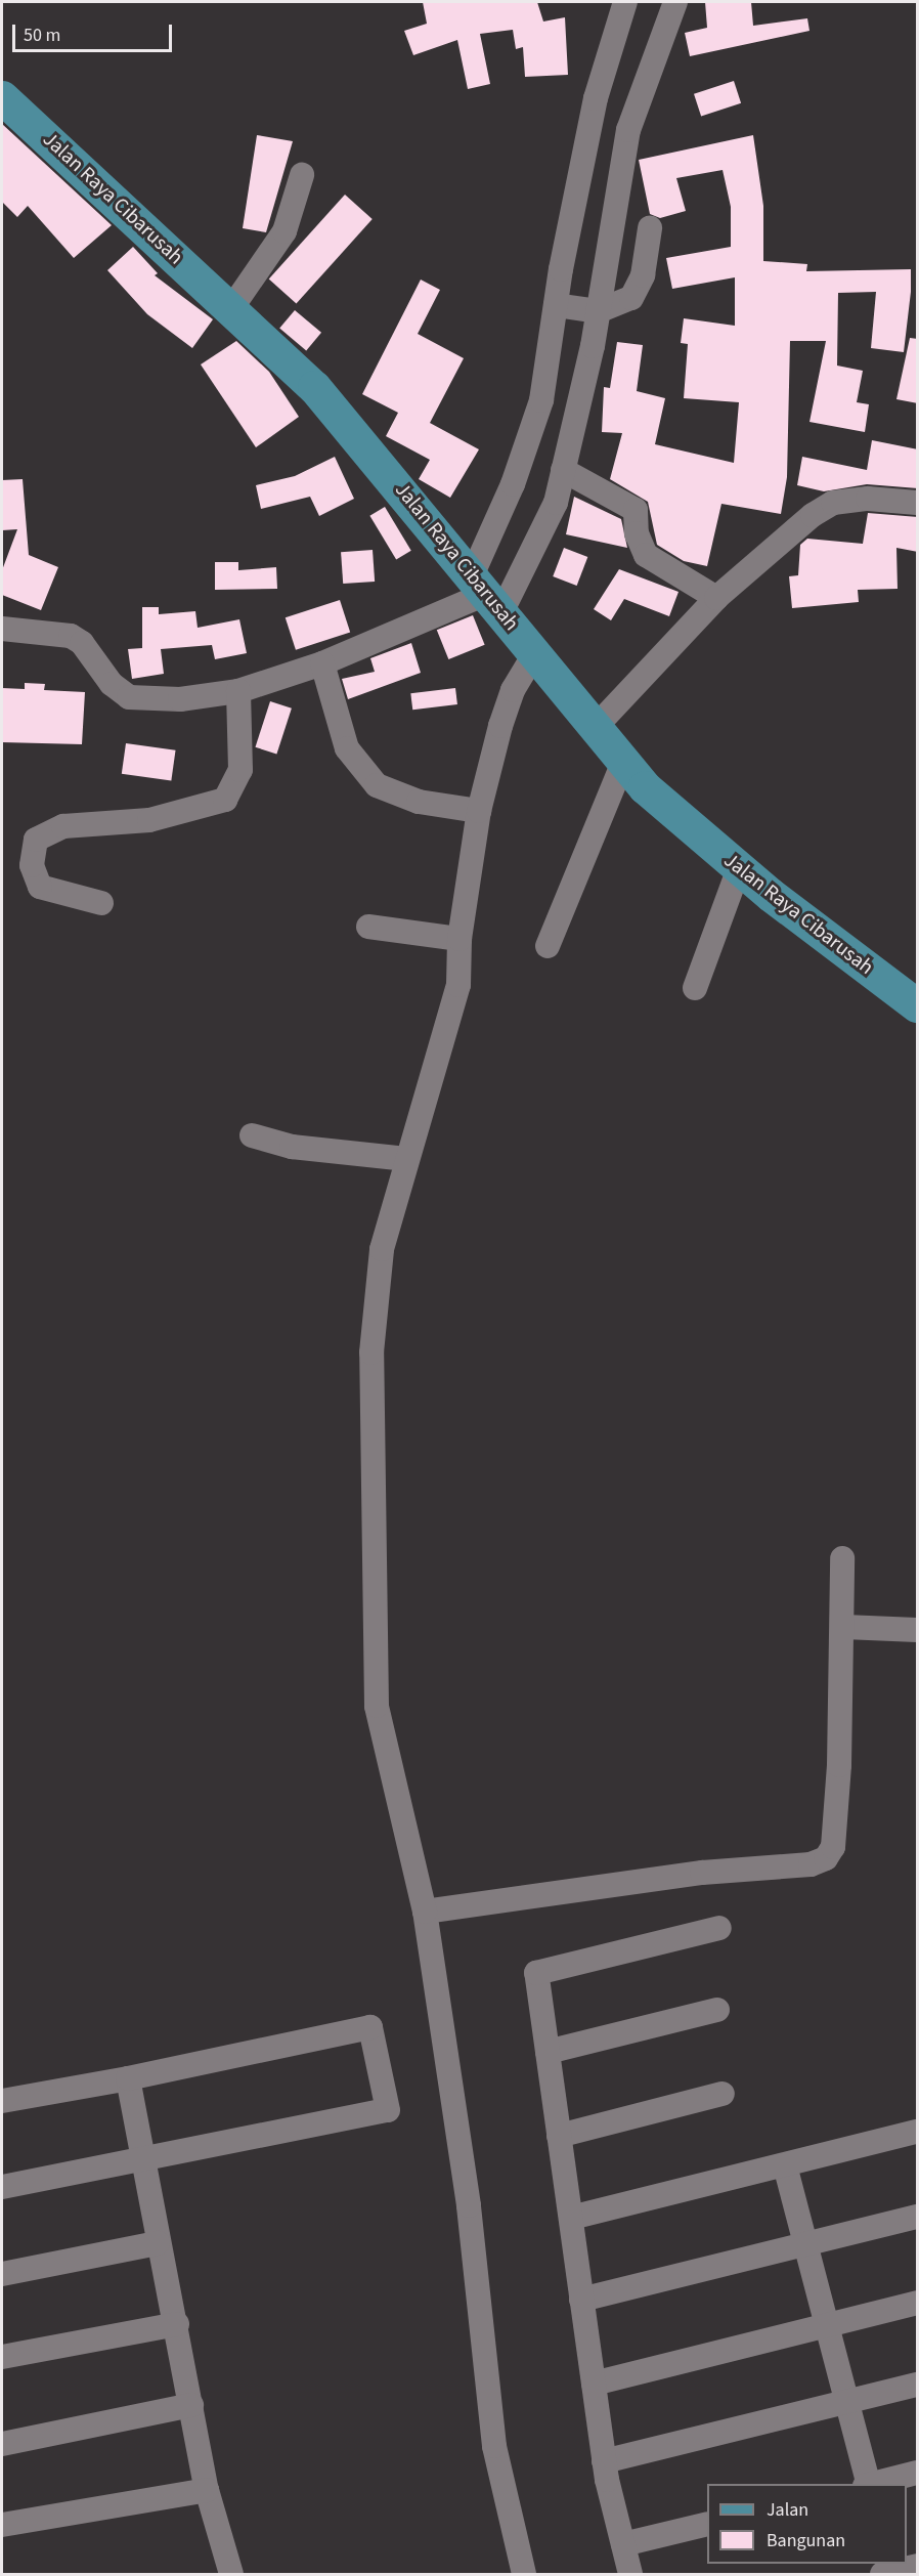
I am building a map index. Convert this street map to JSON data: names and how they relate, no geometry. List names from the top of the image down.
{
  "streets": {
    "main road": ["Jalan Raya Cibarusah"]
  },
  "legend": ["Jalan", "Bangunan"],
  "scale_bar": "50 m"
}
